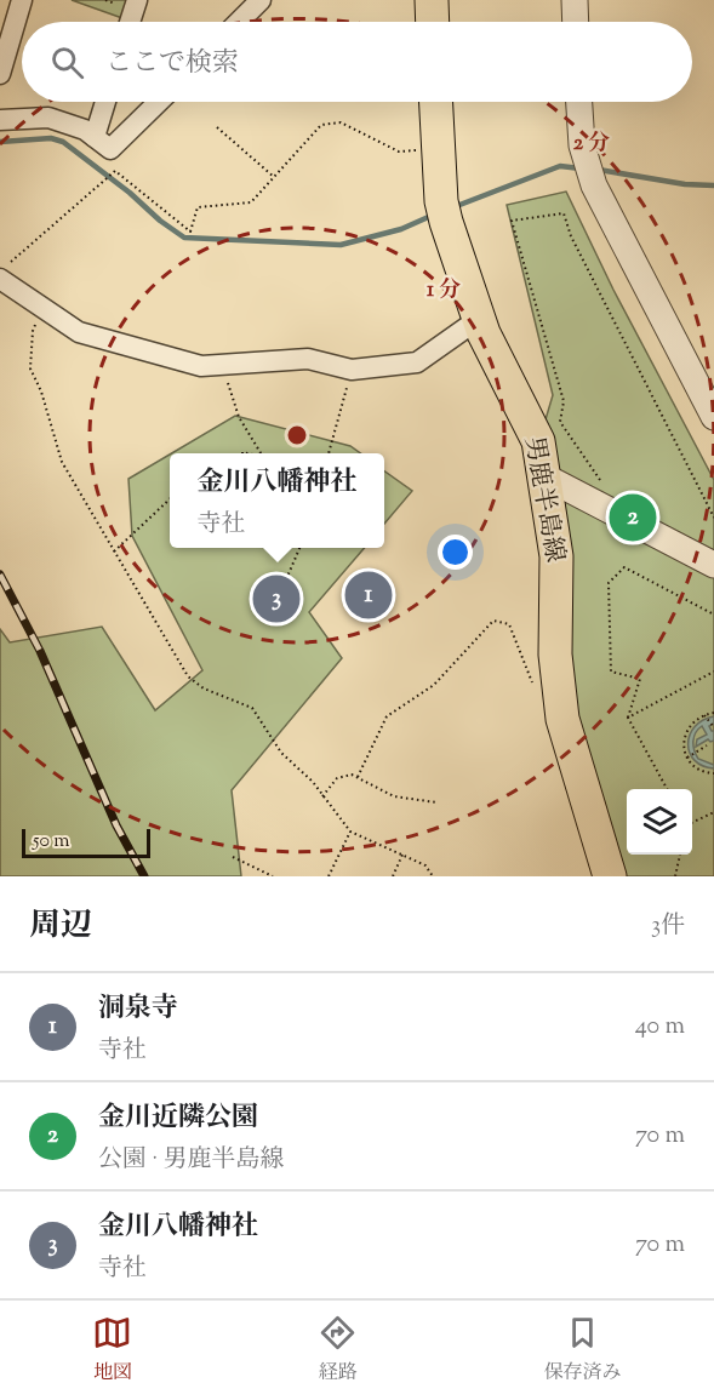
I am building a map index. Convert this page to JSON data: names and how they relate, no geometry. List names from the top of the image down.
{
  "streets": {
    "main road": ["男鹿半島線"]
  },
  "scale_bar": "50 m",
  "page": {
    "search": "ここで検索",
    "popup": ["金川八幡神社", "寺社"],
    "pins": ["2", "1", "3"],
    "scale": "50 m",
    "heading": ["周辺", "3件"],
    "list": [
      {
        "mark": "1",
        "name": "洞泉寺",
        "note": "寺社",
        "value": "40 m"
      },
      {
        "mark": "2",
        "name": "金川近隣公園",
        "note": "公園 · 男鹿半島線",
        "value": "70 m"
      },
      {
        "mark": "3",
        "name": "金川八幡神社",
        "note": "寺社",
        "value": "70 m"
      }
    ],
    "nav": ["地図", "経路", "保存済み"]
  },
  "rings": ["2 分", "1 分"]
}
